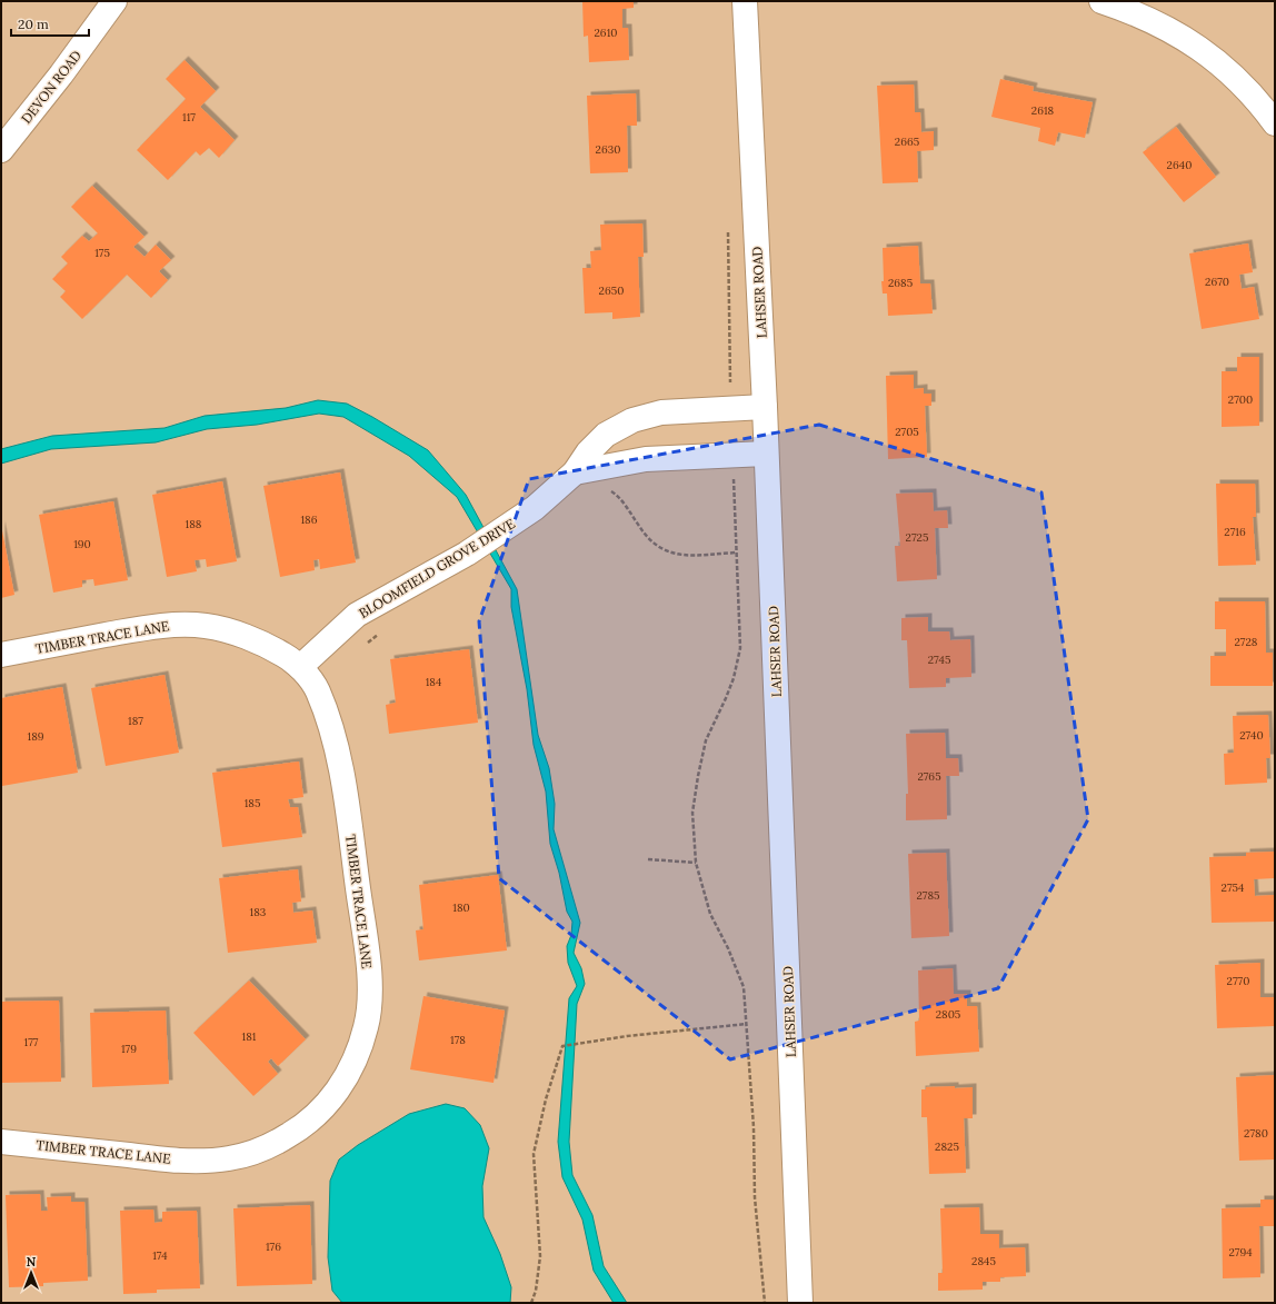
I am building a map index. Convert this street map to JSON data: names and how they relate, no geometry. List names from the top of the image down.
{
  "streets": {
    "street": [
      "DEVON ROAD",
      "LAHSER ROAD",
      "BLOOMFIELD GROVE DRIVE",
      "TIMBER TRACE LANE"
    ]
  },
  "crossings": [
    ["LAHSER ROAD", "BLOOMFIELD GROVE DRIVE"],
    ["BLOOMFIELD GROVE DRIVE", "TIMBER TRACE LANE"]
  ],
  "house_numbers": [
    "2610",
    "2618",
    "117",
    "2665",
    "2630",
    "2640",
    "175",
    "2670",
    "2685",
    "2650",
    "2700",
    "2705",
    "186",
    "188",
    "2716",
    "2725",
    "190",
    "2728",
    "2745",
    "184",
    "187",
    "2740",
    "189",
    "2765",
    "185",
    "2754",
    "2785",
    "180",
    "183",
    "2770",
    "2805",
    "181",
    "178",
    "177",
    "179",
    "2780",
    "2825",
    "176",
    "2794",
    "174",
    "2845"
  ],
  "scale_bar": "20 m",
  "north": "top"
}
